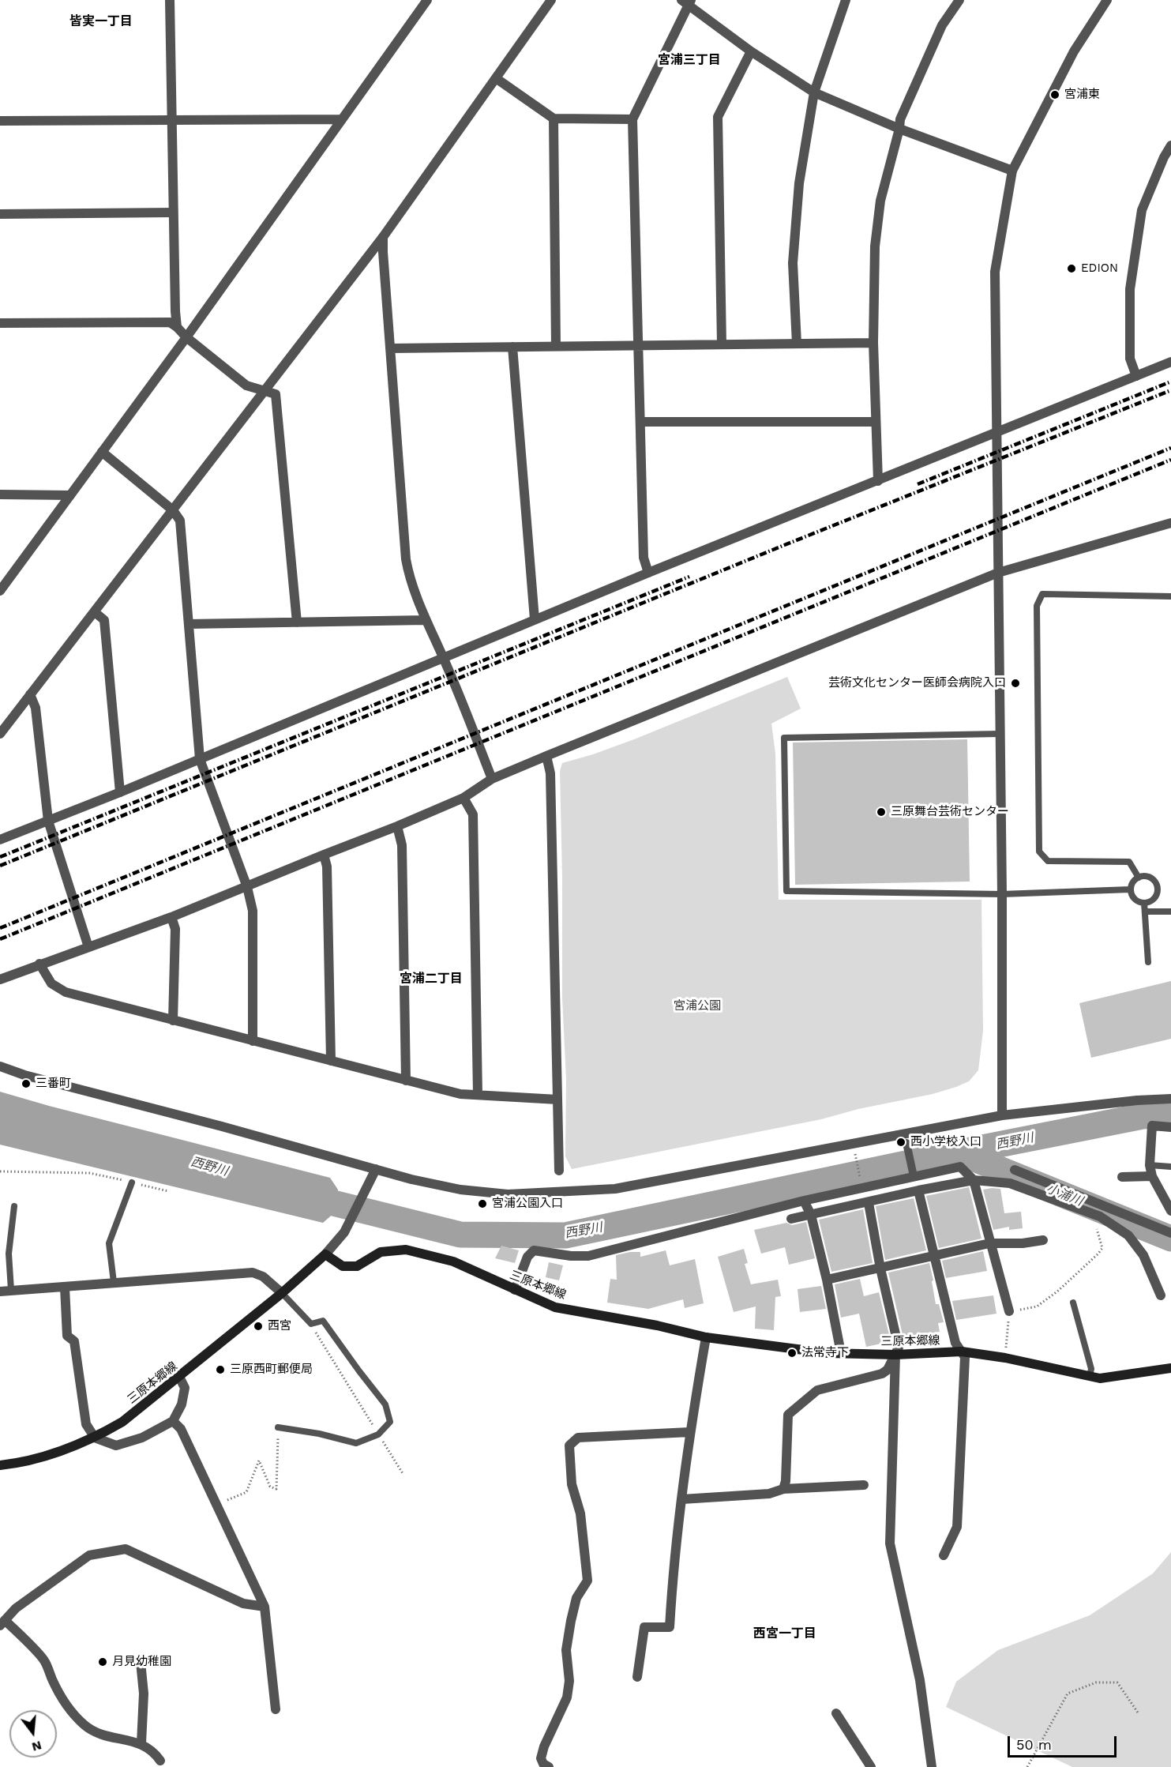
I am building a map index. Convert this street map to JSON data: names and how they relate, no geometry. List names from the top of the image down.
{
  "streets": {
    "main road": ["三原本郷線"]
  },
  "districts": [
    "皆実一丁目",
    "宮浦三丁目",
    "宮浦二丁目",
    "西宮一丁目"
  ],
  "water": ["西野川", "小浦川"],
  "parks": ["宮浦公園"],
  "places": [
    "宮浦東",
    "EDION",
    "芸術文化センター医師会病院入口",
    "三原舞台芸術センター",
    "三番町",
    "西小学校入口",
    "宮浦公園入口",
    "西宮",
    "法常寺下",
    "三原西町郵便局",
    "月見幼稚園"
  ],
  "scale_bar": "50 m",
  "north": "bottom"
}
